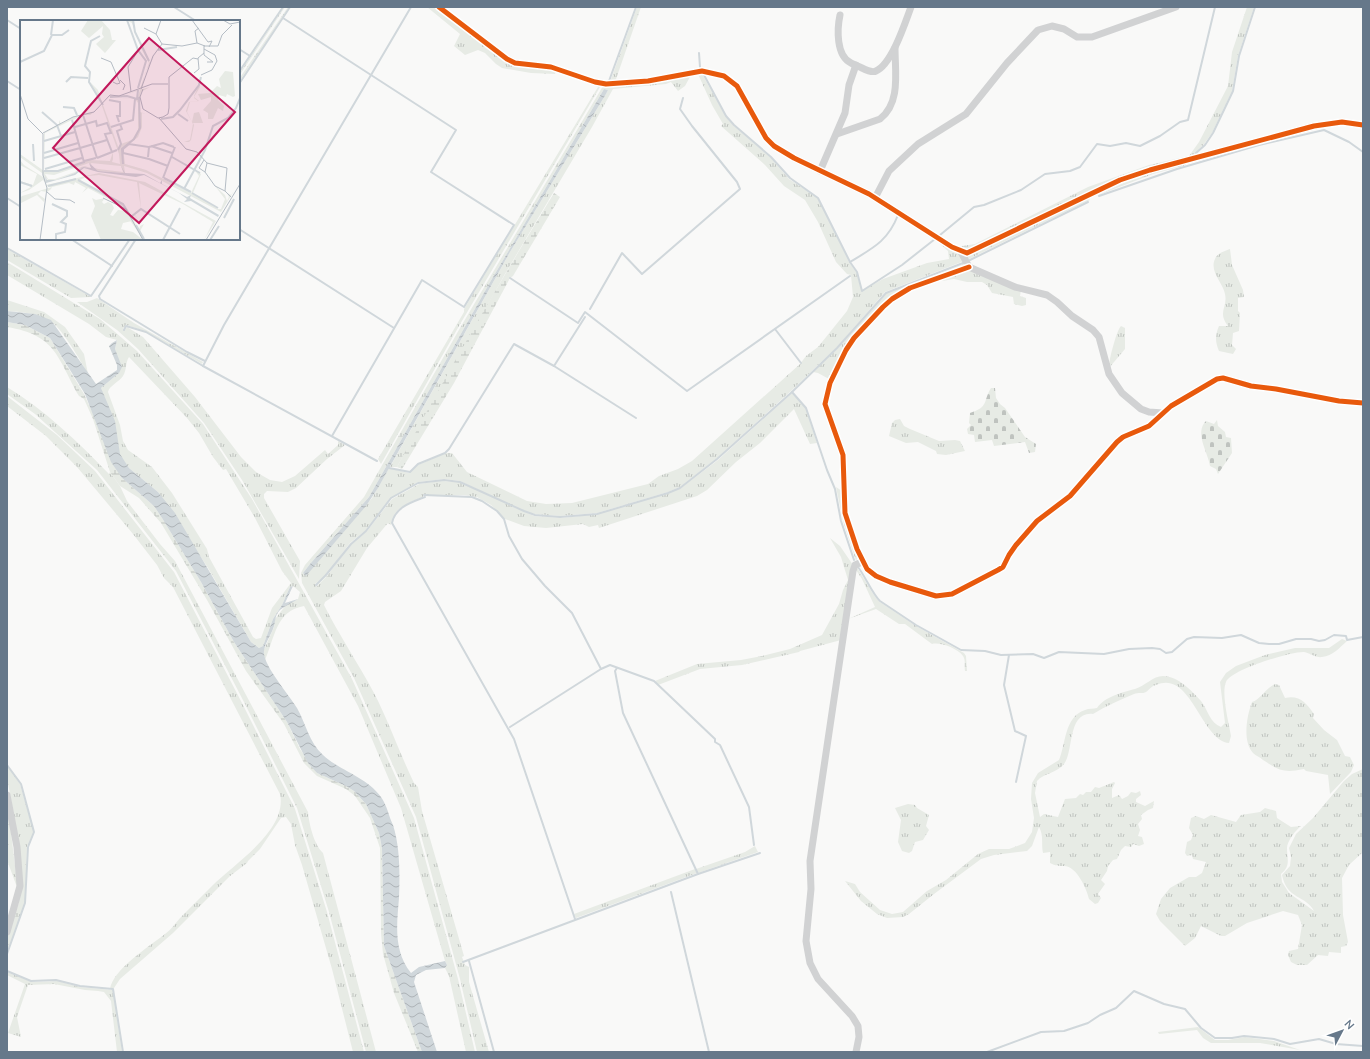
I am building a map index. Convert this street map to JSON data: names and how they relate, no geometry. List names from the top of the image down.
{
  "north": "top right"
}
